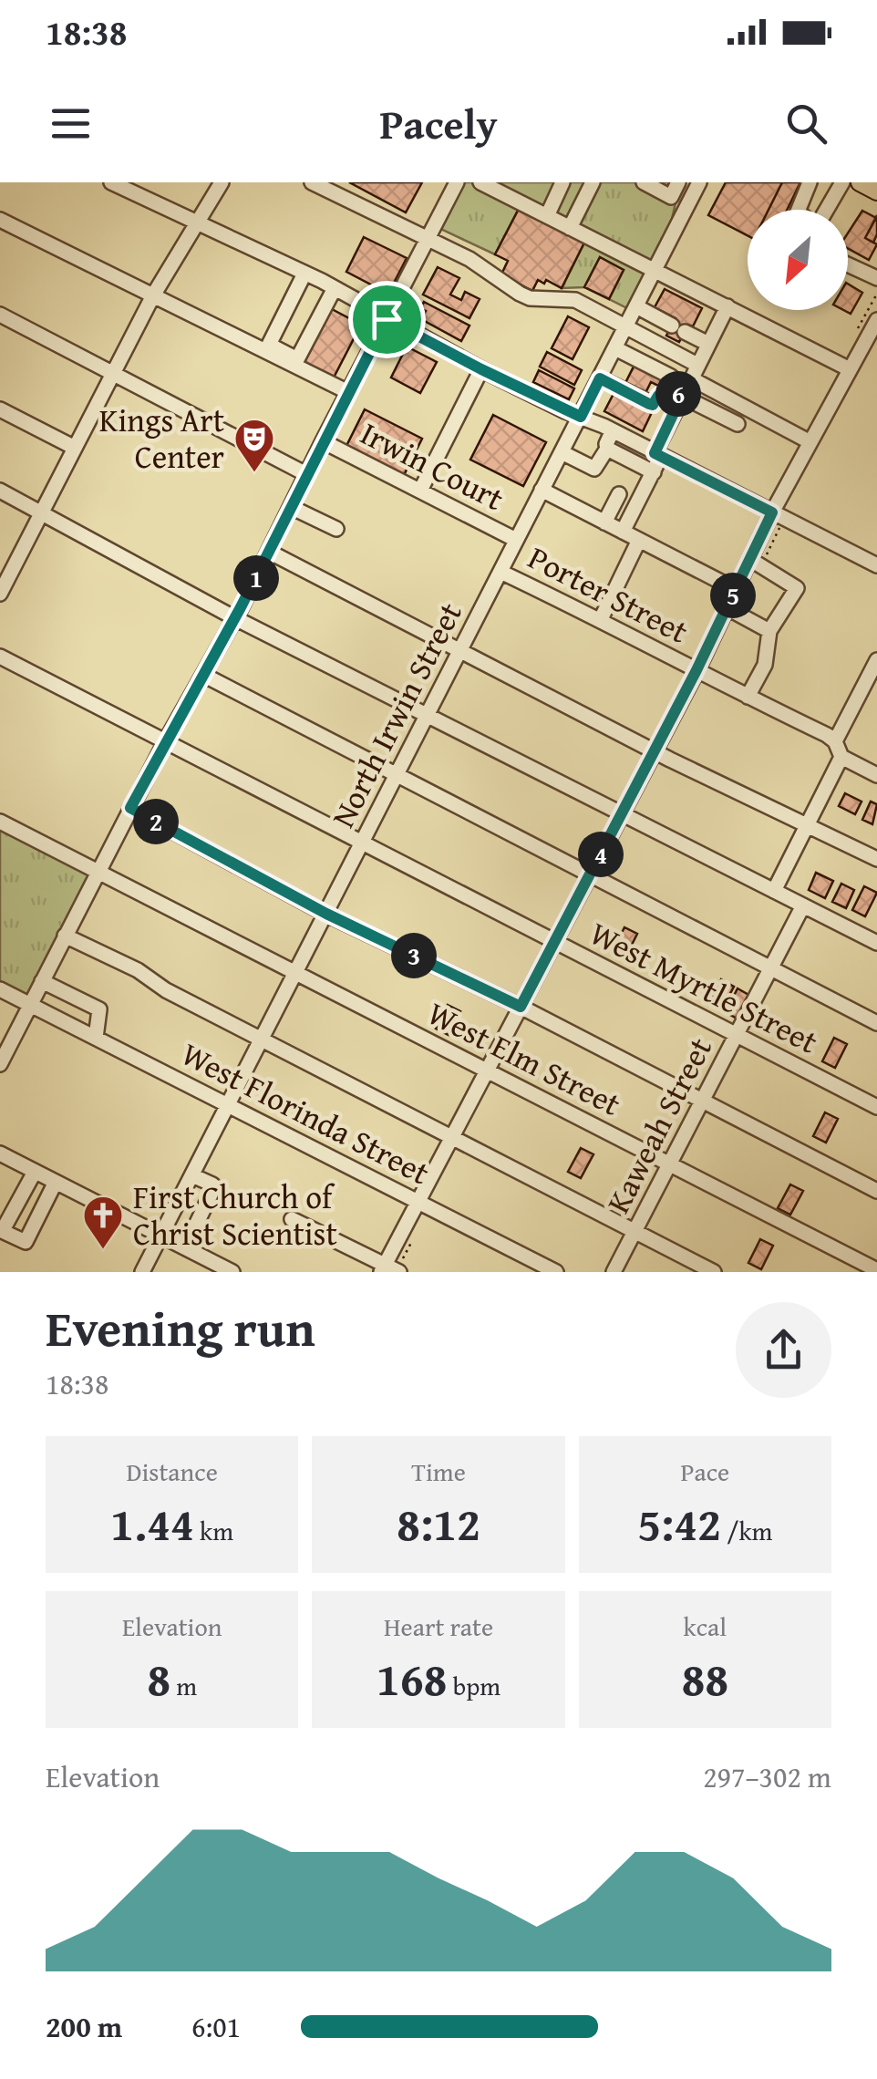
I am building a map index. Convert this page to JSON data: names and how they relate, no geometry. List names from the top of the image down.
{
  "streets": {
    "street": [
      "Irwin Court",
      "Porter Street",
      "North Irwin Street",
      "West Myrtle Street",
      "West Elm Street",
      "West Florinda Street",
      "Kaweah Street"
    ]
  },
  "crossings": [
    ["Irwin Court", "North Irwin Street"],
    ["Porter Street", "North Irwin Street"],
    ["North Irwin Street", "West Myrtle Street"],
    ["North Irwin Street", "West Elm Street"],
    ["North Irwin Street", "West Florinda Street"],
    ["West Myrtle Street", "Kaweah Street"],
    ["West Elm Street", "Kaweah Street"]
  ],
  "places": {
    "theatre": ["Kings Art Center"],
    "church": ["First Church of Christ Scientist"]
  },
  "north": "bottom left",
  "page": {
    "status": "18:38",
    "header": "Pacely",
    "pins": [
      "6",
      "1",
      "5",
      "2",
      "4",
      "3"
    ],
    "heading": ["Evening run", "18:38"],
    "stats": [
      ["Distance", "1.44 km"],
      ["Time", "8:12"],
      ["Pace", "5:42 /km"],
      ["Elevation", "8 m"],
      ["Heart rate", "168 bpm"],
      ["kcal", "88"]
    ],
    "chart": ["Elevation", "297–302 m"],
    "list": [
      {
        "name": "200 m",
        "note": "6:01"
      }
    ]
  }
}
